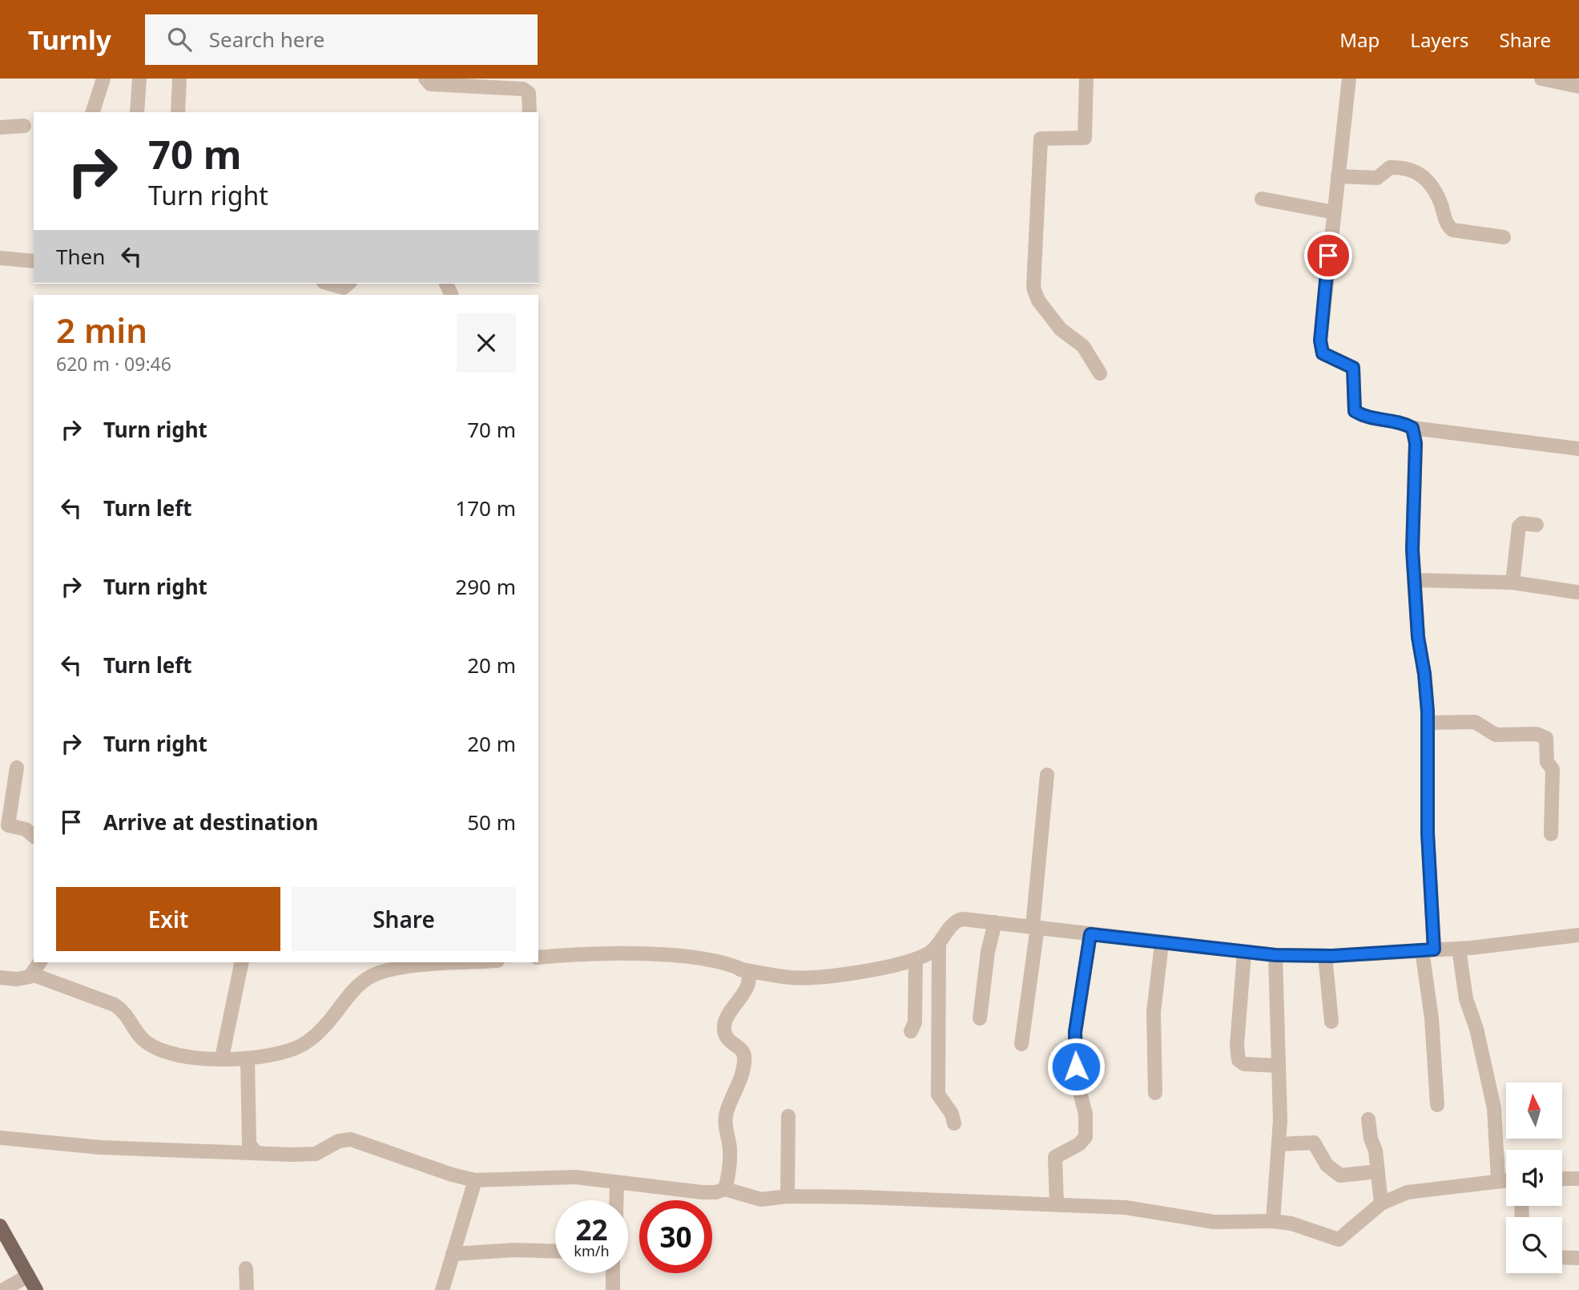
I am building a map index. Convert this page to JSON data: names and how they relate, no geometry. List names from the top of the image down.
{
  "north": "top",
  "page": {
    "header": "Turnly",
    "search": "Search here",
    "nav": ["Map", "Layers", "Share"],
    "turn": ["70 m", "Turn right"],
    "then": "Then",
    "heading": ["2 min", "620 m · 09:46"],
    "list": [
      {
        "name": "Turn right",
        "value": "70 m"
      },
      {
        "name": "Turn left",
        "value": "170 m"
      },
      {
        "name": "Turn right",
        "value": "290 m"
      },
      {
        "name": "Turn left",
        "value": "20 m"
      },
      {
        "name": "Turn right",
        "value": "20 m"
      },
      {
        "name": "Arrive at destination",
        "value": "50 m"
      }
    ],
    "buttons": ["Exit", "Share"],
    "speed": "22 km/h",
    "limit": "30"
  }
}
